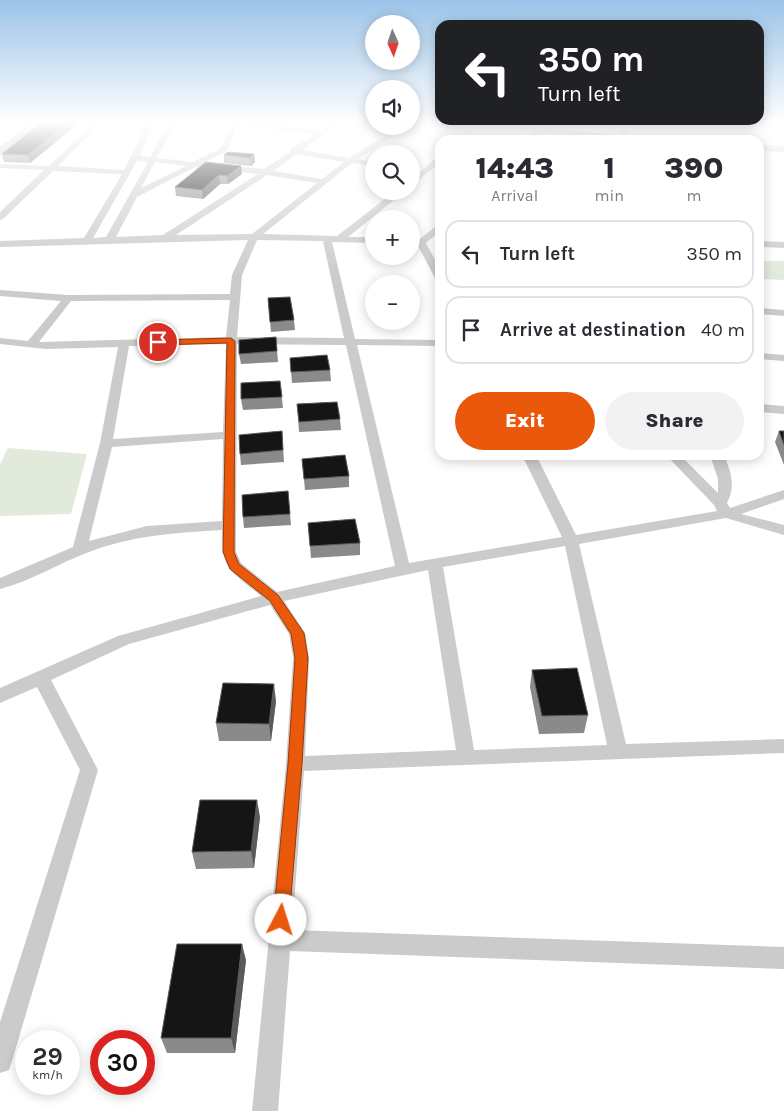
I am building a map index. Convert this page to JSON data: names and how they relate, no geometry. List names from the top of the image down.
{
  "north": "bottom",
  "page": {
    "map_buttons": ["+", "−"],
    "turn": ["350 m", "Turn left"],
    "eta": [
      "14:43",
      "Arrival",
      "1",
      "min",
      "390",
      "m"
    ],
    "list": [
      {
        "name": "Turn left",
        "value": "350 m"
      },
      {
        "name": "Arrive at destination",
        "value": "40 m"
      }
    ],
    "buttons": ["Exit", "Share"],
    "speed": "29 km/h",
    "limit": "30"
  }
}
